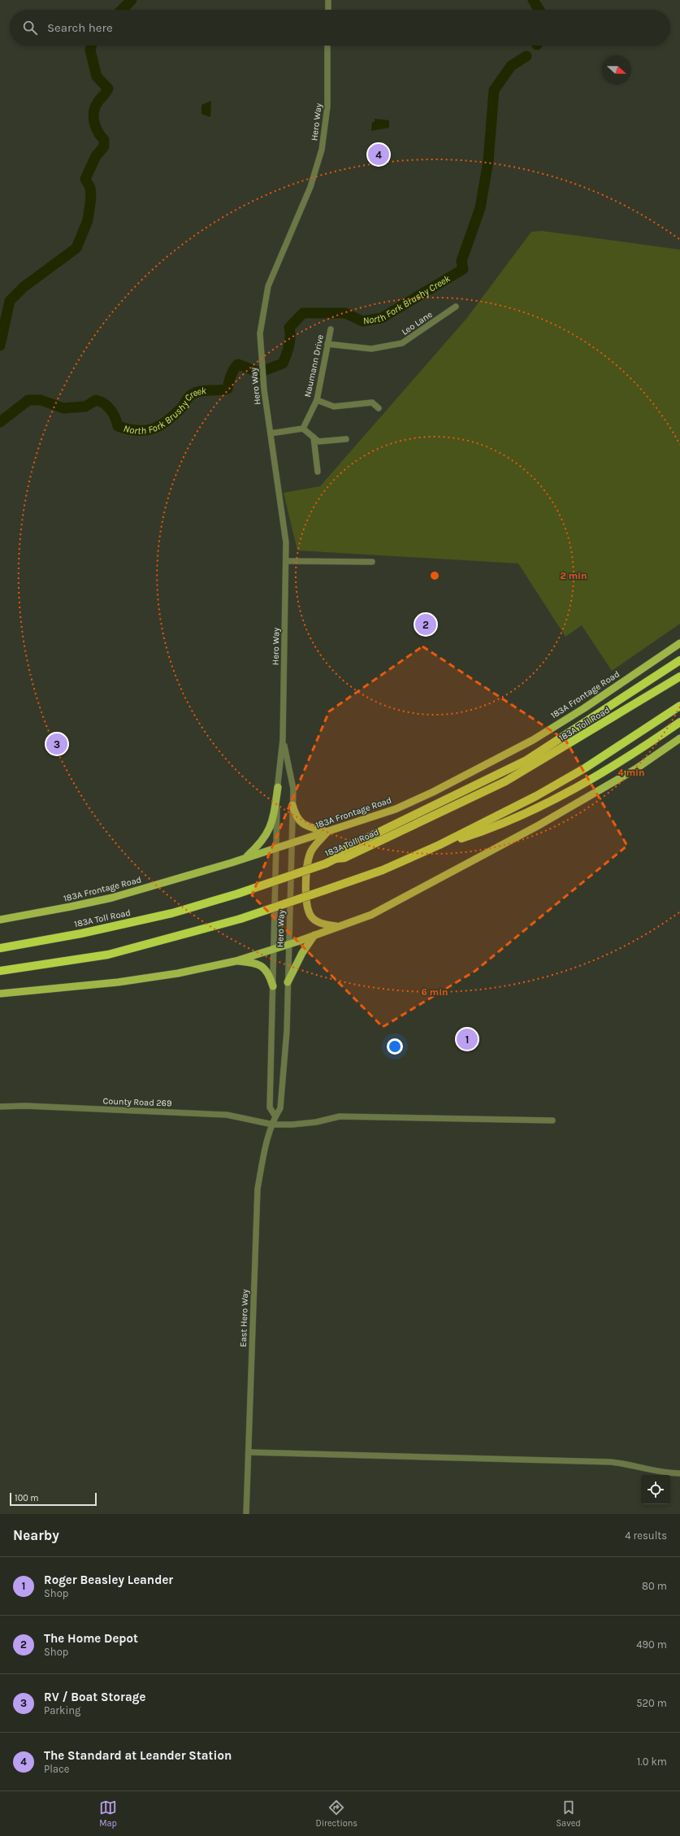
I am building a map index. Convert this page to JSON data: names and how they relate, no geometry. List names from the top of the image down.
{
  "streets": {
    "highway": ["183A Toll Road"],
    "main road": ["183A Frontage Road"],
    "street": [
      "Hero Way",
      "Leo Lane",
      "Naumann Drive",
      "County Road 269",
      "East Hero Way"
    ]
  },
  "crossings": [
    ["Hero Way", "183A Frontage Road"],
    ["Hero Way", "County Road 269"],
    ["Hero Way", "East Hero Way"],
    ["Leo Lane", "Naumann Drive"],
    ["County Road 269", "East Hero Way"]
  ],
  "water": ["North Fork Brushy Creek"],
  "scale_bar": "100 m",
  "north": "right",
  "page": {
    "search": "Search here",
    "pins": [
      "4",
      "2",
      "3",
      "1"
    ],
    "scale": "100 m",
    "heading": ["Nearby", "4 results"],
    "list": [
      {
        "mark": "1",
        "name": "Roger Beasley Leander",
        "note": "Shop",
        "value": "80 m"
      },
      {
        "mark": "2",
        "name": "The Home Depot",
        "note": "Shop",
        "value": "490 m"
      },
      {
        "mark": "3",
        "name": "RV / Boat Storage",
        "note": "Parking",
        "value": "520 m"
      },
      {
        "mark": "4",
        "name": "The Standard at Leander Station",
        "note": "Place",
        "value": "1.0 km"
      }
    ],
    "nav": ["Map", "Directions", "Saved"]
  },
  "rings": ["2 min", "4 min", "6 min"]
}
